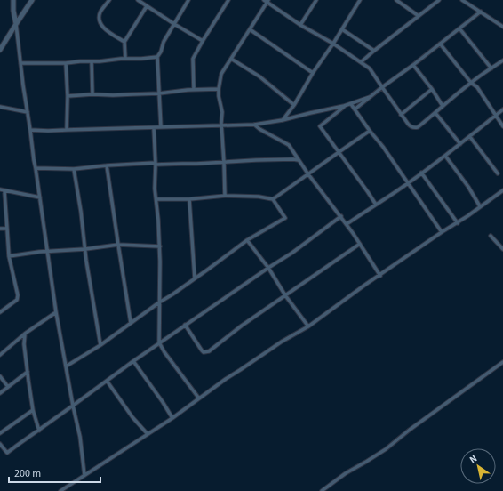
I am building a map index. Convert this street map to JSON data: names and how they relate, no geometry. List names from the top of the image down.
{
  "scale_bar": "200 m",
  "north": "top left"
}
